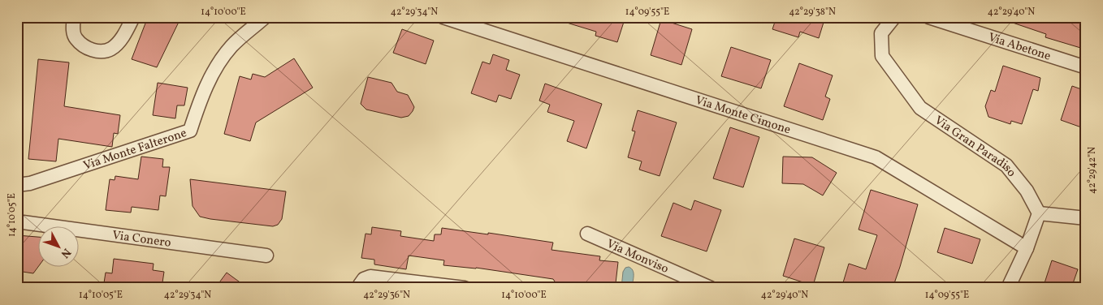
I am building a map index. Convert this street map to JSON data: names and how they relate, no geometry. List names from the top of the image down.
{
  "streets": {
    "street": [
      "Via Abetone",
      "Via Monte Cimone",
      "Via Monte Falterone",
      "Via Gran Paradiso",
      "Via Conero",
      "Via Monviso"
    ]
  },
  "north": "bottom right",
  "coordinates": [
    "14°10'00\"E",
    "42°29'34\"N",
    "14°09'55\"E",
    "42°29'38\"N",
    "42°29'40\"N",
    "42°29'42\"N",
    "14°10'05\"E",
    "42°29'36\"N"
  ]
}
